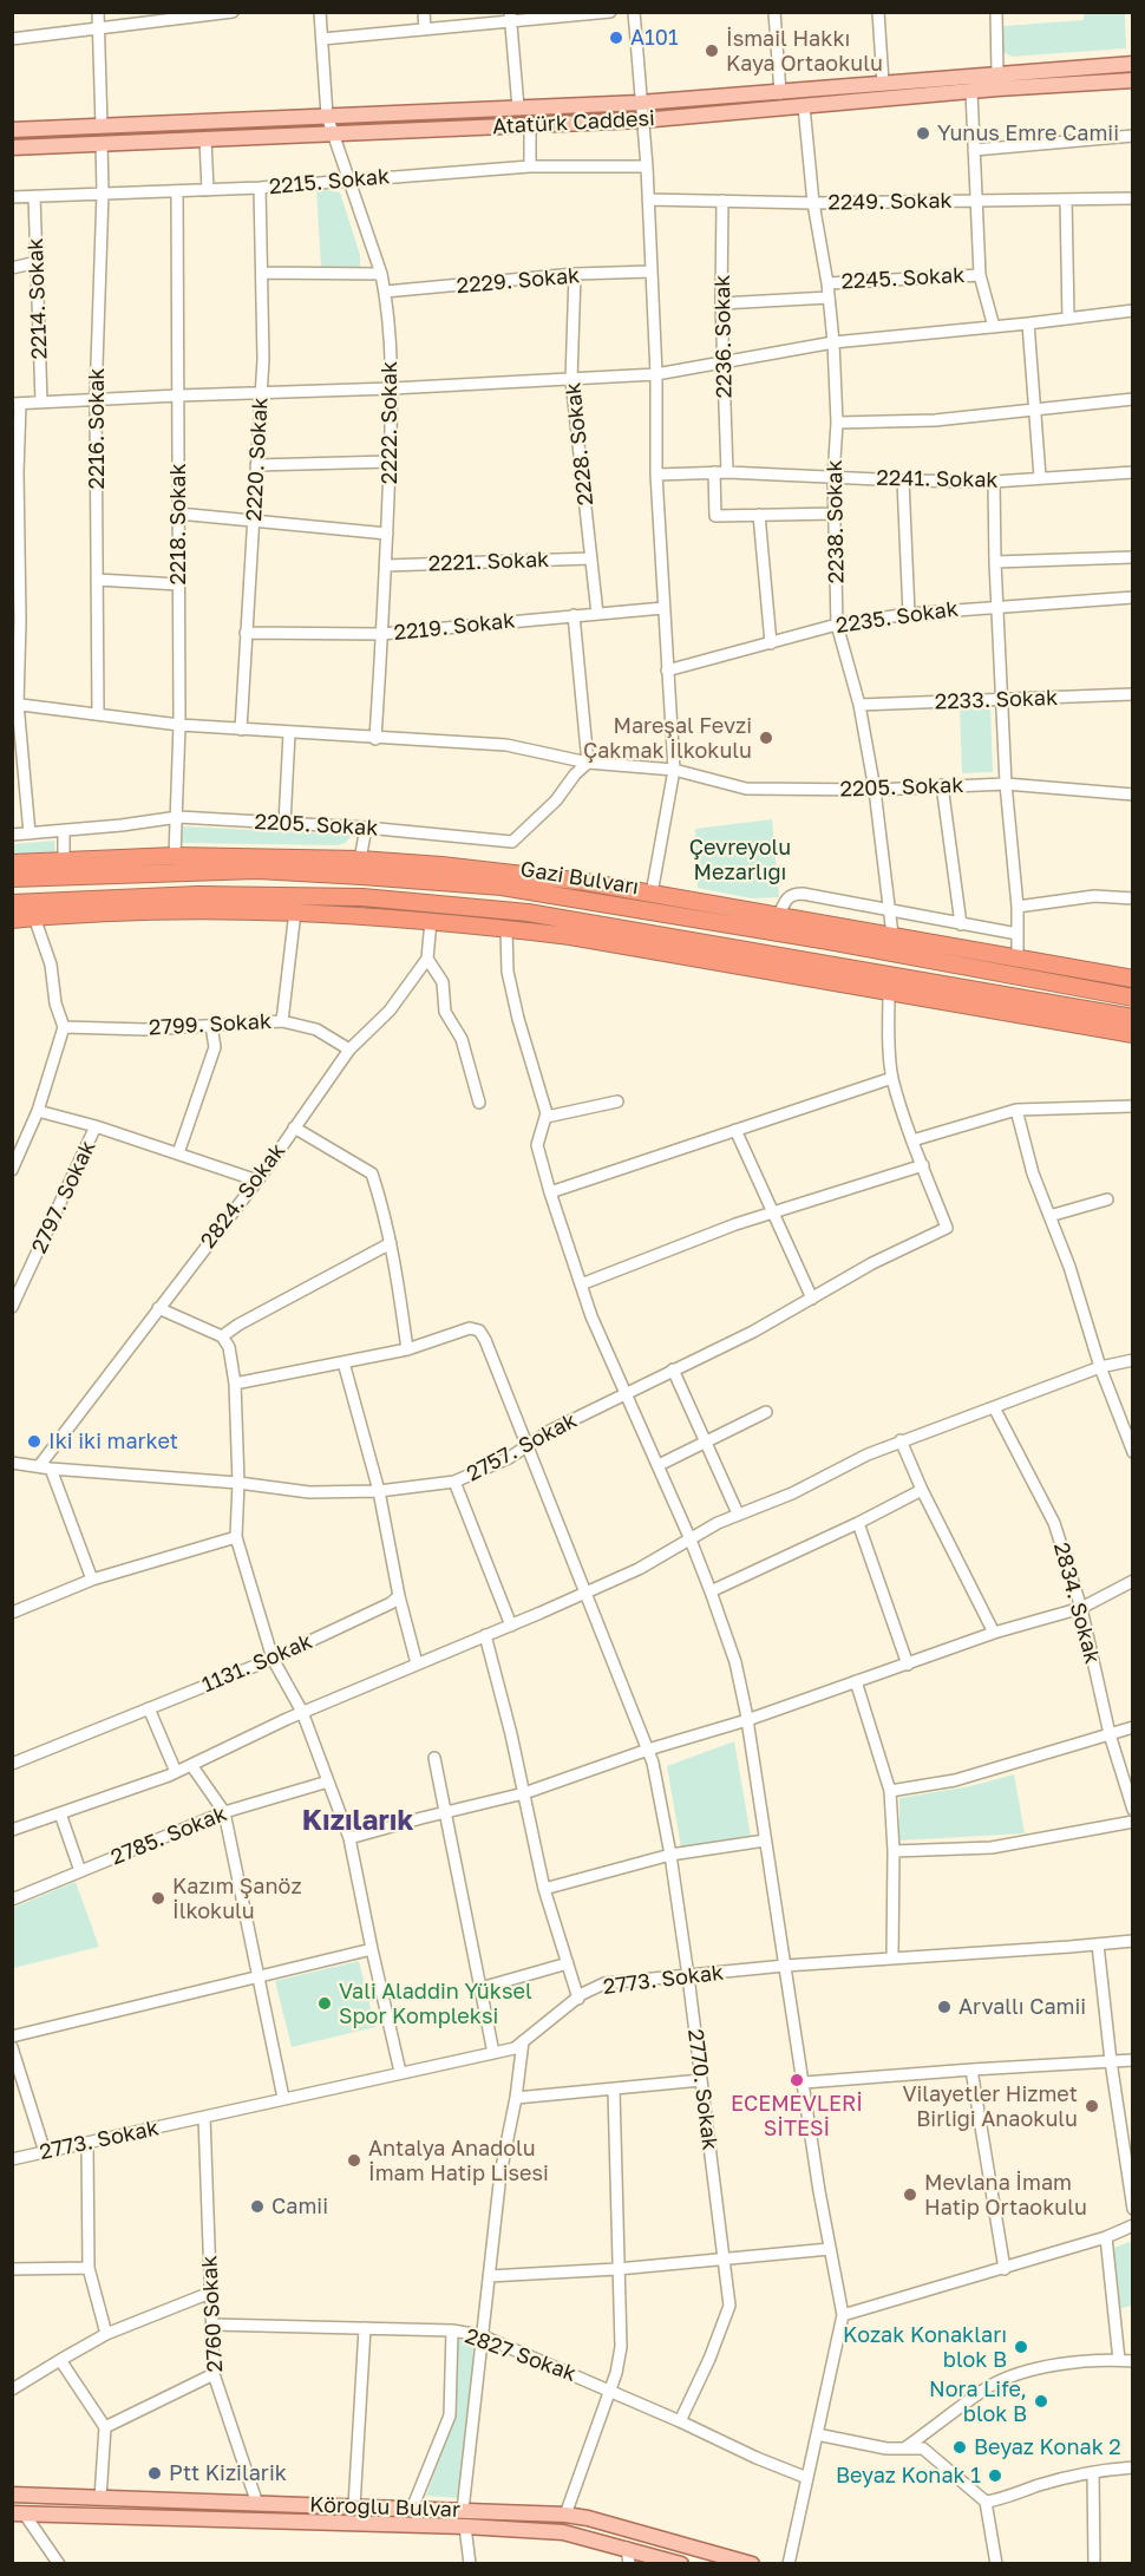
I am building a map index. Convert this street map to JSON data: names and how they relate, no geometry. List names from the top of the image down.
{
  "streets": {
    "highway": ["Gazi Bulvarı"],
    "main road": ["Atatürk Caddesi", "Köroğlu Bulvar"],
    "street": [
      "2215. Sokak",
      "2249. Sokak",
      "2245. Sokak",
      "2229. Sokak",
      "2214. Sokak",
      "2236. Sokak",
      "2222. Sokak",
      "2216. Sokak",
      "2228. Sokak",
      "2220. Sokak",
      "2241. Sokak",
      "2238. Sokak",
      "2218. Sokak",
      "2221. Sokak",
      "2235. Sokak",
      "2219. Sokak",
      "2233. Sokak",
      "2205. Sokak",
      "2799. Sokak",
      "2824. Sokak",
      "2797. Sokak",
      "2757. Sokak",
      "2834. Sokak",
      "1131. Sokak",
      "2785. Sokak",
      "2773. Sokak",
      "2770. Sokak",
      "2760 Sokak",
      "2827 Sokak"
    ]
  },
  "crossings": [
    ["Atatürk Caddesi", "2222. Sokak"],
    ["Atatürk Caddesi", "2216. Sokak"],
    ["Atatürk Caddesi", "2238. Sokak"],
    ["2215. Sokak", "2214. Sokak"],
    ["2215. Sokak", "2222. Sokak"],
    ["2215. Sokak", "2216. Sokak"],
    ["2215. Sokak", "2220. Sokak"],
    ["2215. Sokak", "2218. Sokak"],
    ["2249. Sokak", "2236. Sokak"],
    ["2249. Sokak", "2238. Sokak"],
    ["2245. Sokak", "2236. Sokak"],
    ["2245. Sokak", "2238. Sokak"],
    ["2229. Sokak", "2222. Sokak"],
    ["2229. Sokak", "2228. Sokak"],
    ["2236. Sokak", "2241. Sokak"],
    ["2222. Sokak", "2221. Sokak"],
    ["2222. Sokak", "2219. Sokak"],
    ["2222. Sokak", "2205. Sokak"],
    ["2216. Sokak", "2205. Sokak"],
    ["2228. Sokak", "2221. Sokak"],
    ["2228. Sokak", "2219. Sokak"],
    ["2220. Sokak", "2219. Sokak"],
    ["2220. Sokak", "2205. Sokak"],
    ["2241. Sokak", "2238. Sokak"],
    ["2238. Sokak", "2235. Sokak"],
    ["2238. Sokak", "2233. Sokak"],
    ["2238. Sokak", "2205. Sokak"],
    ["2218. Sokak", "2205. Sokak"],
    ["2799. Sokak", "2824. Sokak"],
    ["2824. Sokak", "2757. Sokak"],
    ["2757. Sokak", "2770. Sokak"],
    ["2773. Sokak", "2770. Sokak"],
    ["2773. Sokak", "2760 Sokak"],
    ["2770. Sokak", "2827 Sokak"],
    ["2760 Sokak", "2827 Sokak"],
    ["2760 Sokak", "Köroğlu Bulvar"]
  ],
  "districts": ["Kızılarık"],
  "parks": ["Çevreyolu Mezarlığı"],
  "places": [
    "A101",
    "İsmail Hakkı Kaya Ortaokulu",
    "Yunus Emre Camii",
    "Mareşal Fevzi Çakmak İlkokulu",
    "Iki iki market",
    "Kazım Şanöz İlkokulu",
    "Vali Aladdin Yüksel Spor Kompleksi",
    "Arvallı Camii",
    "ECEMEVLERİ SİTESİ",
    "Vilayetler Hizmet Birliği Anaokulu",
    "Antalya Anadolu İmam Hatip Lisesi",
    "Mevlana İmam Hatip Ortaokulu",
    "Camii",
    "Kozak Konakları blok B",
    "Nora Life, blok B",
    "Beyaz Konak 2",
    "Ptt Kizilarik",
    "Beyaz Konak 1"
  ]
}
